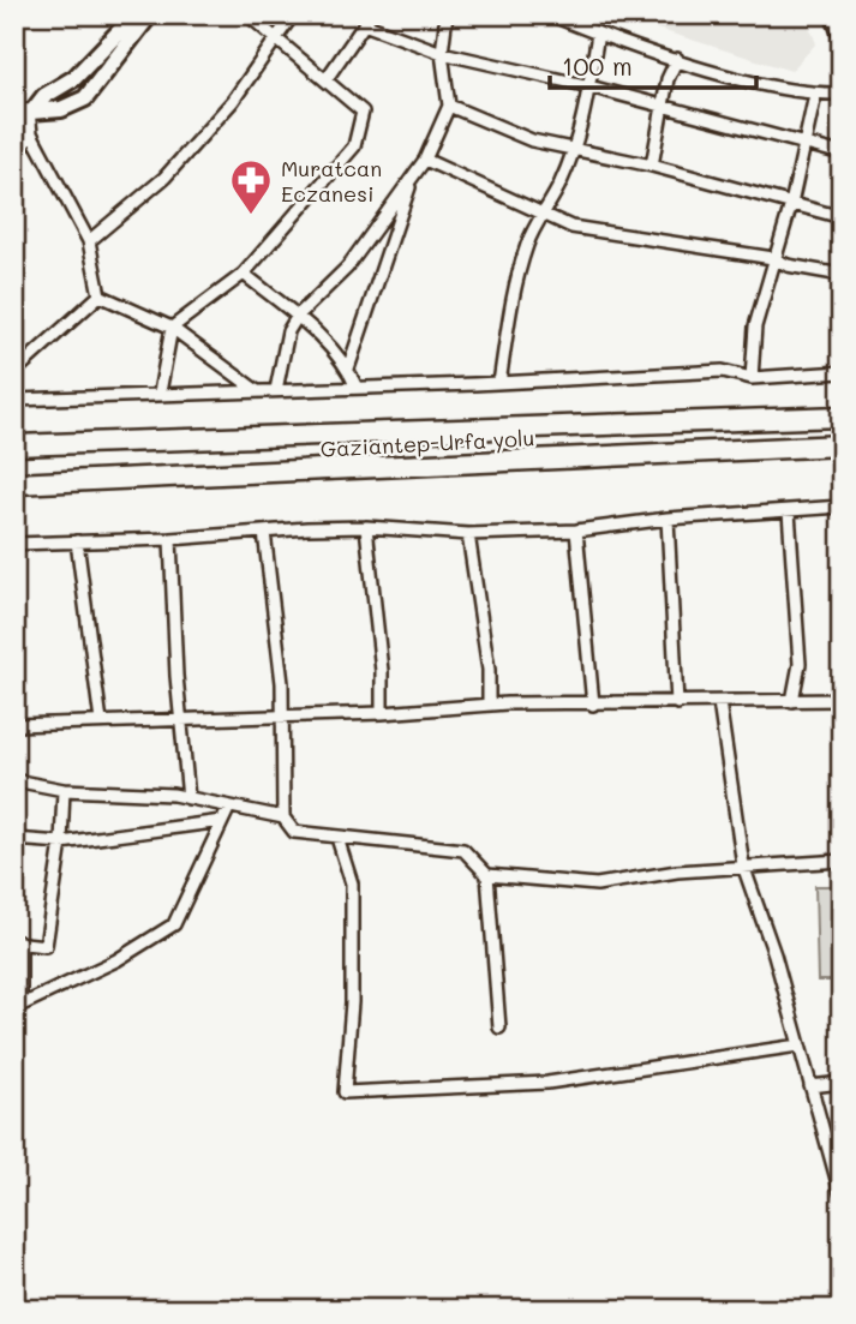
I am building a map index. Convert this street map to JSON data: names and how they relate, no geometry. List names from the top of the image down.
{
  "streets": {
    "highway": ["Gaziantep-Urfa yolu"]
  },
  "places": {
    "pharmacy": ["Muratcan Eczanesi"]
  },
  "scale_bar": "100 m"
}
